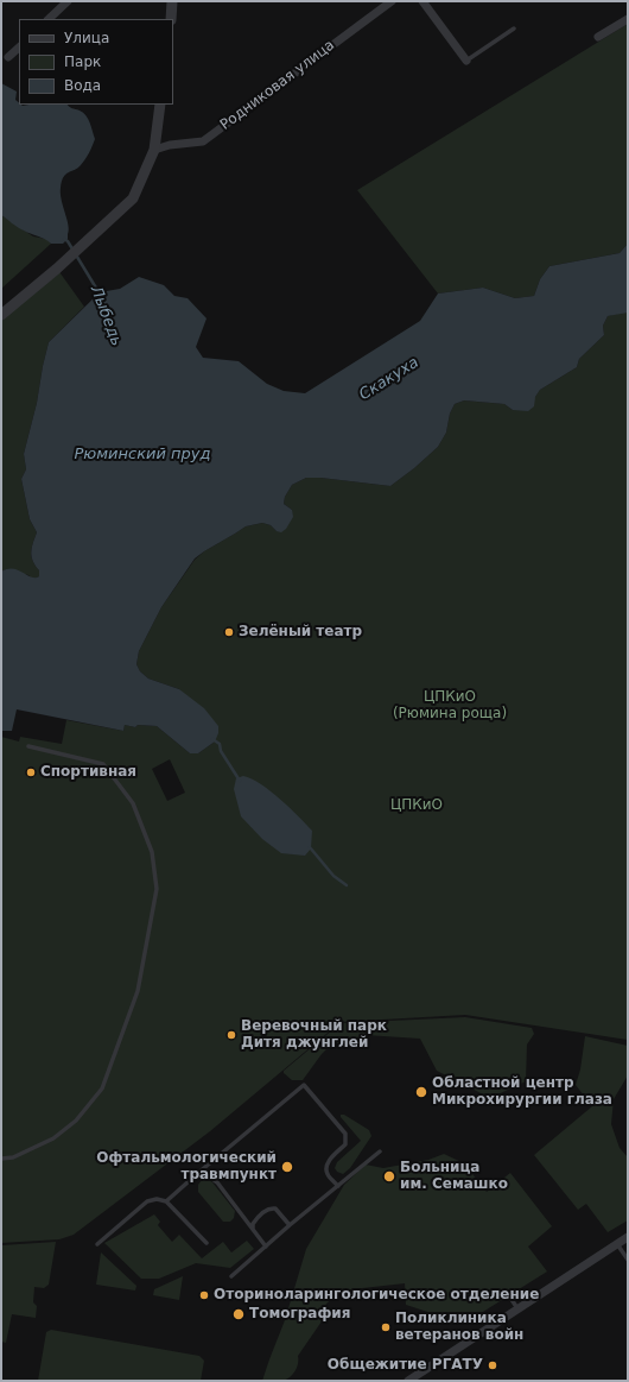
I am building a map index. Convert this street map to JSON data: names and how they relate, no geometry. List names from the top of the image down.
{
  "streets": {
    "street": ["Родниковая улица"]
  },
  "water": ["Лыбедь", "Скакуха", "Рюминский пруд"],
  "parks": ["ЦПКиО (Рюмина роща)", "ЦПКиО"],
  "places": [
    "Зелёный театр",
    "Спортивная",
    "Веревочный парк Дитя джунглей",
    "Областной центр Микрохирургии глаза",
    "Офтальмологический травмпункт",
    "Больница им. Семашко",
    "Оториноларингологическое отделение",
    "Томография",
    "Поликлиника ветеранов войн",
    "Общежитие РГАТУ"
  ],
  "legend": ["Улица", "Парк", "Вода"]
}
